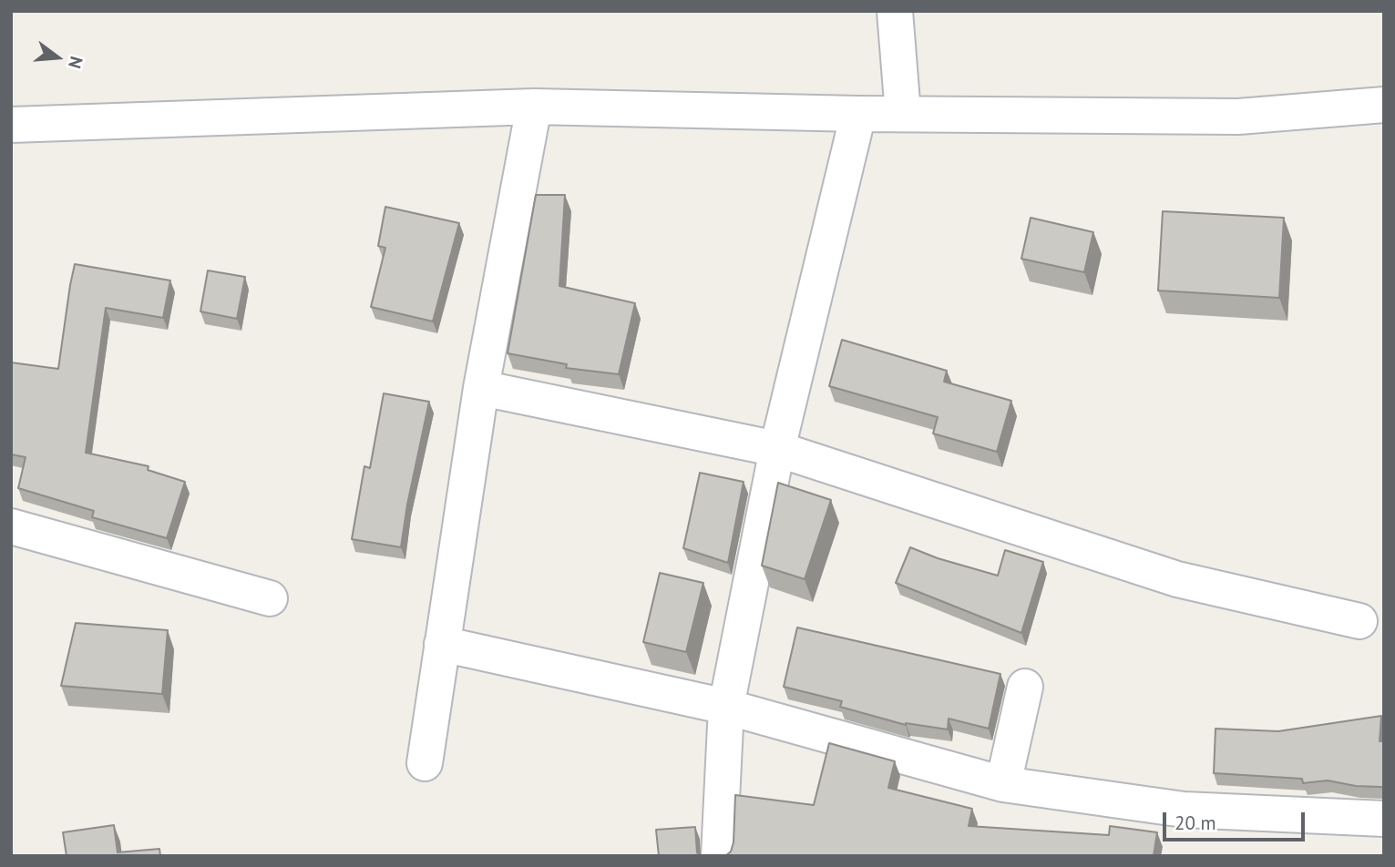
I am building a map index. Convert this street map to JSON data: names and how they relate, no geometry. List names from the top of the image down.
{
  "scale_bar": "20 m",
  "north": "right"
}
